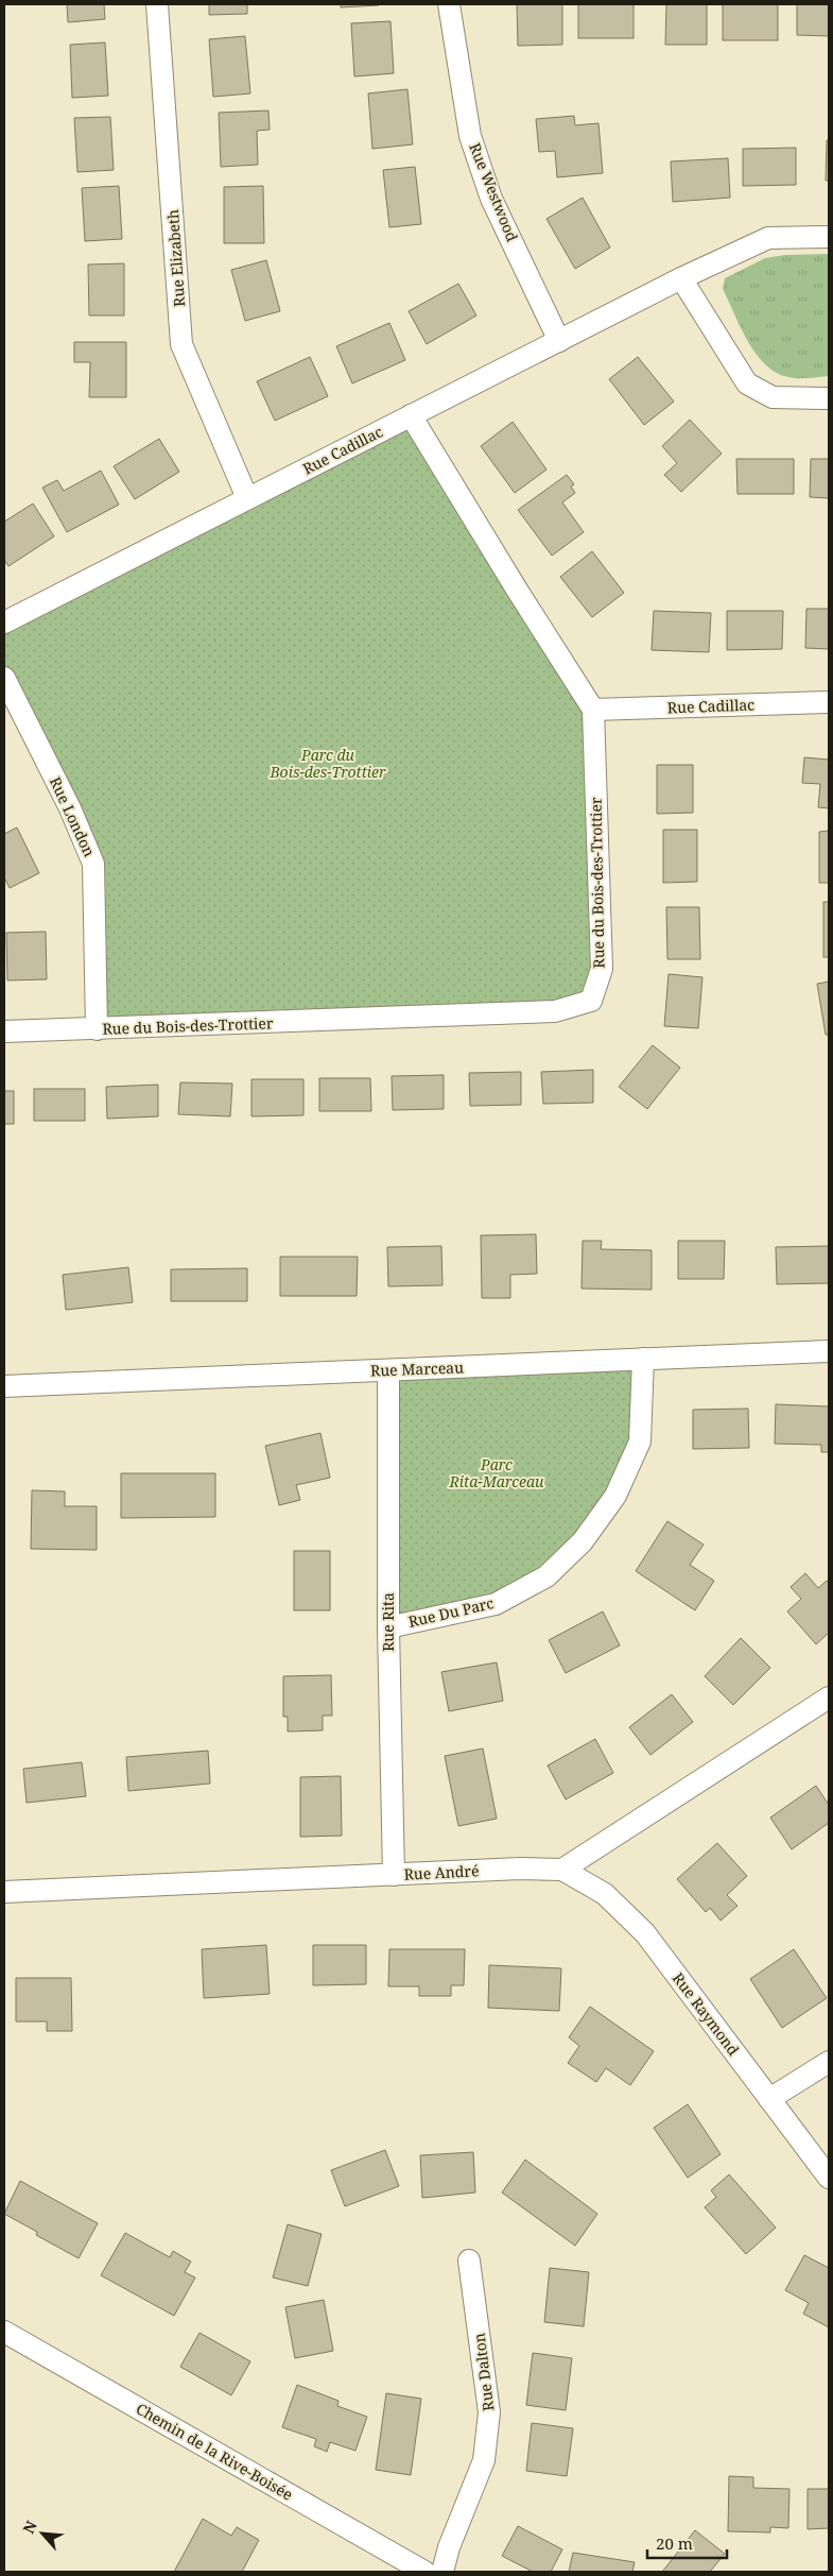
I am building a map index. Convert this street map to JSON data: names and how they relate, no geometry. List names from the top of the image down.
{
  "streets": {
    "street": [
      "Rue Westwood",
      "Rue Elizabeth",
      "Rue Cadillac",
      "Rue London",
      "Rue du Bois-des-Trottier",
      "Rue Marceau",
      "Rue Du Parc",
      "Rue Rita",
      "Rue André",
      "Rue Raymond",
      "Rue Dalton",
      "Chemin de la Rive-Boisée"
    ]
  },
  "crossings": [
    ["Rue Westwood", "Rue Cadillac"],
    ["Rue Elizabeth", "Rue Cadillac"],
    ["Rue Cadillac", "Rue du Bois-des-Trottier"],
    ["Rue London", "Rue du Bois-des-Trottier"],
    ["Rue Marceau", "Rue Du Parc"],
    ["Rue Marceau", "Rue Rita"],
    ["Rue Du Parc", "Rue Rita"],
    ["Rue Rita", "Rue André"],
    ["Rue André", "Rue Raymond"]
  ],
  "parks": ["Parc du Bois-des-Trottier", "Parc Rita-Marceau"],
  "scale_bar": "20 m",
  "north": "top left"
}
